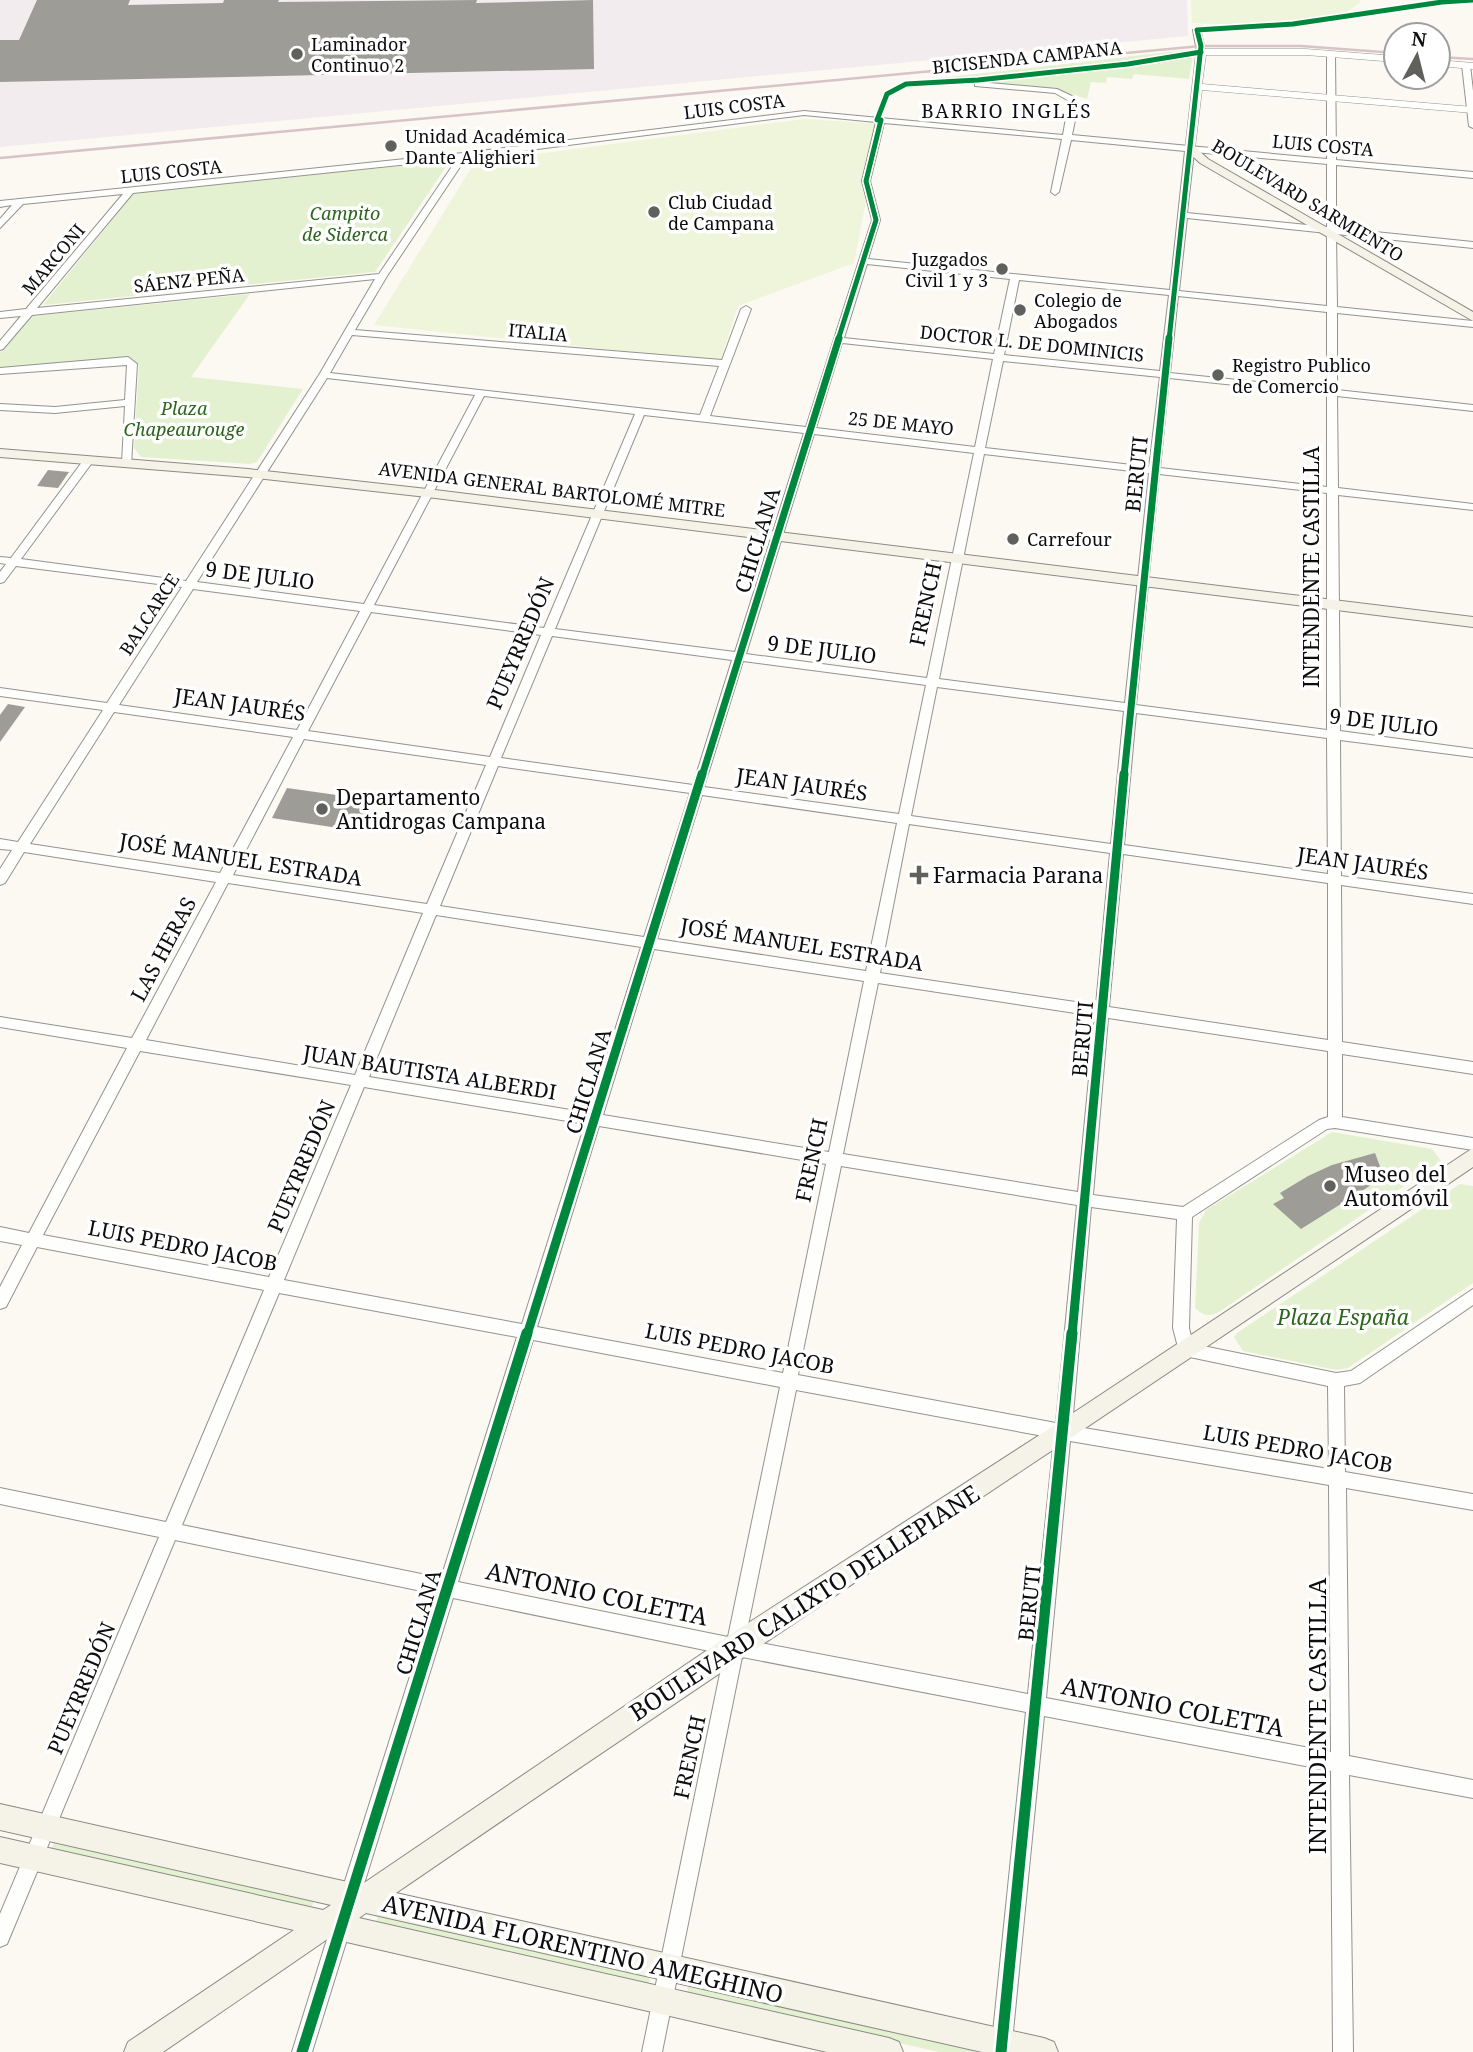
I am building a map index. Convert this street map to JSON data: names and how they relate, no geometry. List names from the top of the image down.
{
  "streets": {
    "main road": [
      "BOULEVARD SARMIENTO",
      "AVENIDA GENERAL BARTOLOMÉ MITRE",
      "BOULEVARD CALIXTO DELLEPIANE",
      "AVENIDA FLORENTINO AMEGHINO"
    ],
    "street": [
      "LUIS COSTA",
      "MARCONI",
      "SÁENZ PEÑA",
      "ITALIA",
      "DOCTOR L. DE DOMINICIS",
      "25 DE MAYO",
      "BERUTI",
      "CHICLANA",
      "INTENDENTE CASTILLA",
      "9 DE JULIO",
      "FRENCH",
      "BALCARCE",
      "PUEYRREDÓN",
      "JEAN JAURÉS",
      "JOSÉ MANUEL ESTRADA",
      "LAS HERAS",
      "JUAN BAUTISTA ALBERDI",
      "LUIS PEDRO JACOB",
      "ANTONIO COLETTA"
    ],
    "cycle path": ["BICISENDA CAMPANA"]
  },
  "crossings": [
    ["LUIS COSTA", "BOULEVARD SARMIENTO"],
    ["LUIS COSTA", "MARCONI"],
    ["LUIS COSTA", "BERUTI"],
    ["LUIS COSTA", "CHICLANA"],
    ["LUIS COSTA", "INTENDENTE CASTILLA"],
    ["LUIS COSTA", "BALCARCE"],
    ["BOULEVARD SARMIENTO", "BERUTI"],
    ["BOULEVARD SARMIENTO", "INTENDENTE CASTILLA"],
    ["MARCONI", "SÁENZ PEÑA"],
    ["SÁENZ PEÑA", "BALCARCE"],
    ["ITALIA", "BALCARCE"],
    ["DOCTOR L. DE DOMINICIS", "BERUTI"],
    ["DOCTOR L. DE DOMINICIS", "CHICLANA"],
    ["DOCTOR L. DE DOMINICIS", "INTENDENTE CASTILLA"],
    ["DOCTOR L. DE DOMINICIS", "FRENCH"],
    ["25 DE MAYO", "BERUTI"],
    ["25 DE MAYO", "CHICLANA"],
    ["25 DE MAYO", "INTENDENTE CASTILLA"],
    ["25 DE MAYO", "FRENCH"],
    ["25 DE MAYO", "BALCARCE"],
    ["25 DE MAYO", "PUEYRREDÓN"],
    ["25 DE MAYO", "LAS HERAS"],
    ["BERUTI", "AVENIDA GENERAL BARTOLOMÉ MITRE"],
    ["BERUTI", "9 DE JULIO"],
    ["BERUTI", "JEAN JAURÉS"],
    ["BERUTI", "JOSÉ MANUEL ESTRADA"],
    ["BERUTI", "JUAN BAUTISTA ALBERDI"],
    ["BERUTI", "LUIS PEDRO JACOB"],
    ["BERUTI", "ANTONIO COLETTA"],
    ["BERUTI", "BOULEVARD CALIXTO DELLEPIANE"],
    ["BERUTI", "AVENIDA FLORENTINO AMEGHINO"],
    ["AVENIDA GENERAL BARTOLOMÉ MITRE", "CHICLANA"],
    ["AVENIDA GENERAL BARTOLOMÉ MITRE", "INTENDENTE CASTILLA"],
    ["AVENIDA GENERAL BARTOLOMÉ MITRE", "FRENCH"],
    ["AVENIDA GENERAL BARTOLOMÉ MITRE", "BALCARCE"],
    ["AVENIDA GENERAL BARTOLOMÉ MITRE", "PUEYRREDÓN"],
    ["AVENIDA GENERAL BARTOLOMÉ MITRE", "LAS HERAS"],
    ["CHICLANA", "9 DE JULIO"],
    ["CHICLANA", "JEAN JAURÉS"],
    ["CHICLANA", "JOSÉ MANUEL ESTRADA"],
    ["CHICLANA", "JUAN BAUTISTA ALBERDI"],
    ["CHICLANA", "LUIS PEDRO JACOB"],
    ["CHICLANA", "ANTONIO COLETTA"],
    ["CHICLANA", "BOULEVARD CALIXTO DELLEPIANE"],
    ["CHICLANA", "AVENIDA FLORENTINO AMEGHINO"],
    ["INTENDENTE CASTILLA", "9 DE JULIO"],
    ["INTENDENTE CASTILLA", "JEAN JAURÉS"],
    ["INTENDENTE CASTILLA", "JOSÉ MANUEL ESTRADA"],
    ["INTENDENTE CASTILLA", "LUIS PEDRO JACOB"],
    ["INTENDENTE CASTILLA", "ANTONIO COLETTA"],
    ["9 DE JULIO", "FRENCH"],
    ["9 DE JULIO", "BALCARCE"],
    ["9 DE JULIO", "PUEYRREDÓN"],
    ["9 DE JULIO", "LAS HERAS"],
    ["FRENCH", "JEAN JAURÉS"],
    ["FRENCH", "JOSÉ MANUEL ESTRADA"],
    ["FRENCH", "JUAN BAUTISTA ALBERDI"],
    ["FRENCH", "LUIS PEDRO JACOB"],
    ["FRENCH", "ANTONIO COLETTA"],
    ["FRENCH", "BOULEVARD CALIXTO DELLEPIANE"],
    ["FRENCH", "AVENIDA FLORENTINO AMEGHINO"],
    ["BALCARCE", "JEAN JAURÉS"],
    ["BALCARCE", "JOSÉ MANUEL ESTRADA"],
    ["PUEYRREDÓN", "JEAN JAURÉS"],
    ["PUEYRREDÓN", "JOSÉ MANUEL ESTRADA"],
    ["PUEYRREDÓN", "JUAN BAUTISTA ALBERDI"],
    ["PUEYRREDÓN", "LUIS PEDRO JACOB"],
    ["PUEYRREDÓN", "ANTONIO COLETTA"],
    ["PUEYRREDÓN", "AVENIDA FLORENTINO AMEGHINO"],
    ["JEAN JAURÉS", "LAS HERAS"],
    ["JOSÉ MANUEL ESTRADA", "LAS HERAS"],
    ["LAS HERAS", "JUAN BAUTISTA ALBERDI"],
    ["LAS HERAS", "LUIS PEDRO JACOB"],
    ["LUIS PEDRO JACOB", "BOULEVARD CALIXTO DELLEPIANE"],
    ["ANTONIO COLETTA", "BOULEVARD CALIXTO DELLEPIANE"],
    ["BOULEVARD CALIXTO DELLEPIANE", "AVENIDA FLORENTINO AMEGHINO"]
  ],
  "districts": ["BARRIO INGLÉS"],
  "parks": ["Campito de Siderca", "Plaza Chapeaurouge", "Plaza España"],
  "places": {
    "other": [
      "Laminador Continuo 2",
      "Unidad Académica Dante Alighieri",
      "Club Ciudad de Campana",
      "Juzgados Civil 1 y 3",
      "Colegio de Abogados",
      "Registro Publico de Comercio",
      "Carrefour",
      "Departamento Antidrogas Campana",
      "Museo del Automóvil"
    ],
    "health": ["Farmacia Parana"]
  },
  "north": "top"
}
